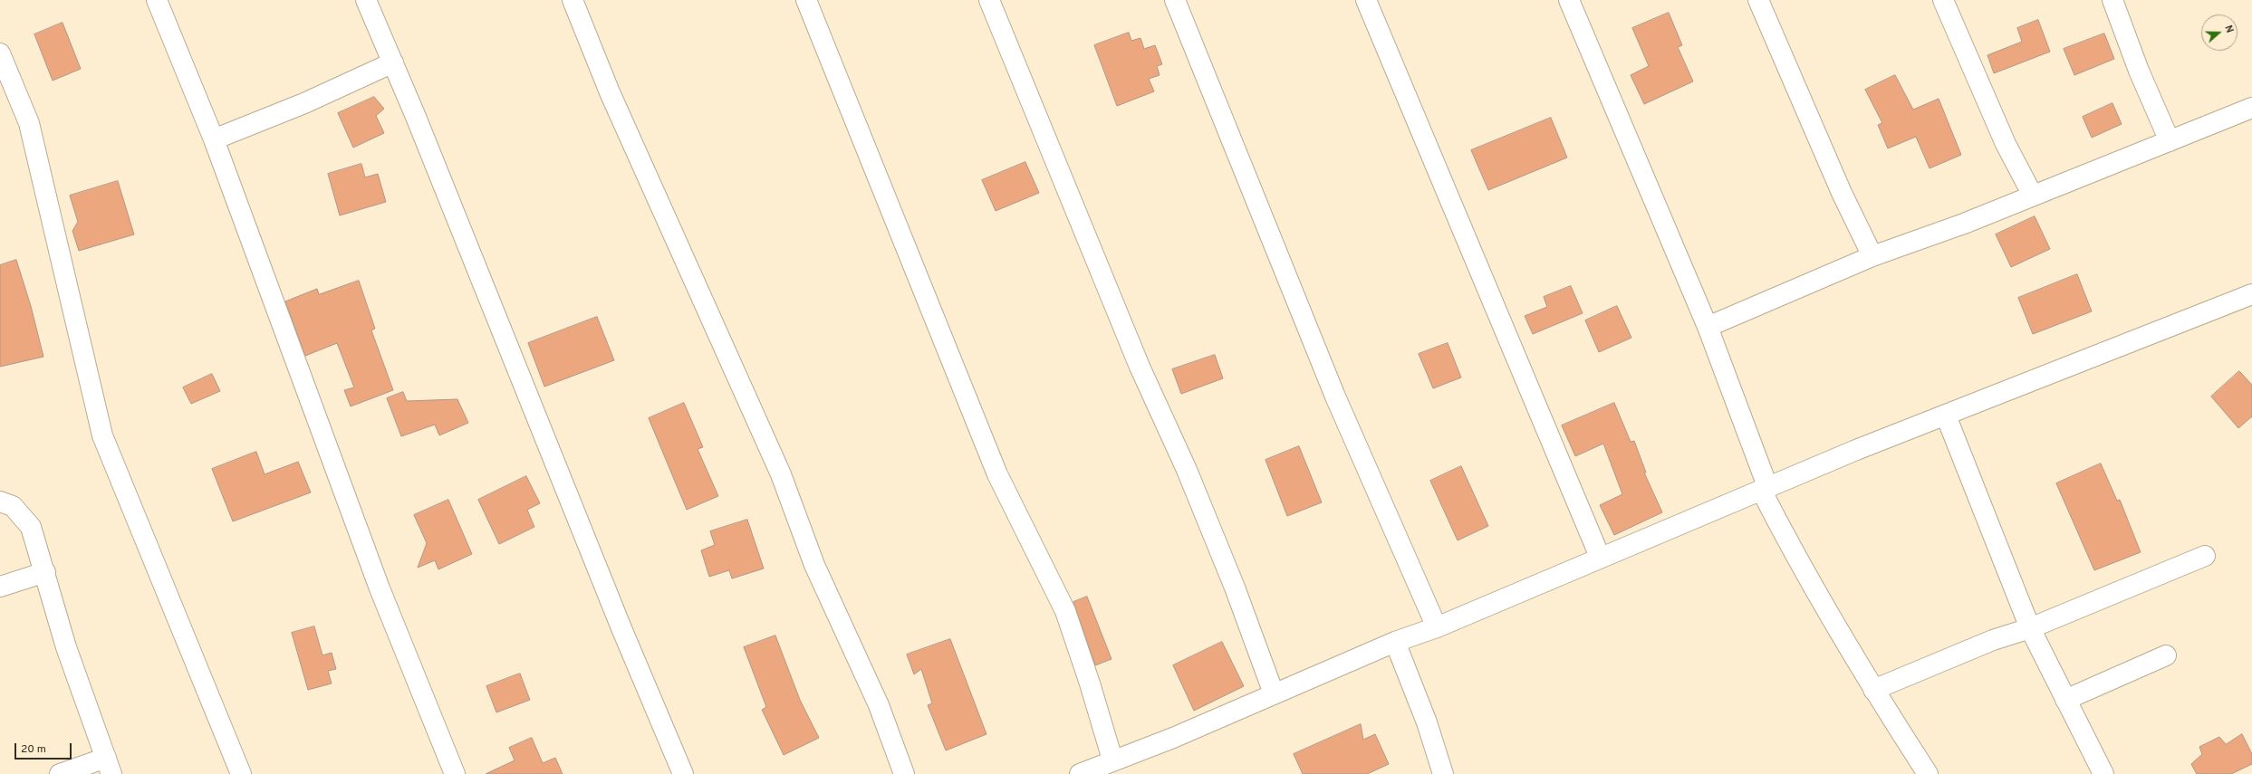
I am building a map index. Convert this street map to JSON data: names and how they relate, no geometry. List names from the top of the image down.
{
  "scale_bar": "20 m",
  "north": "right"
}
